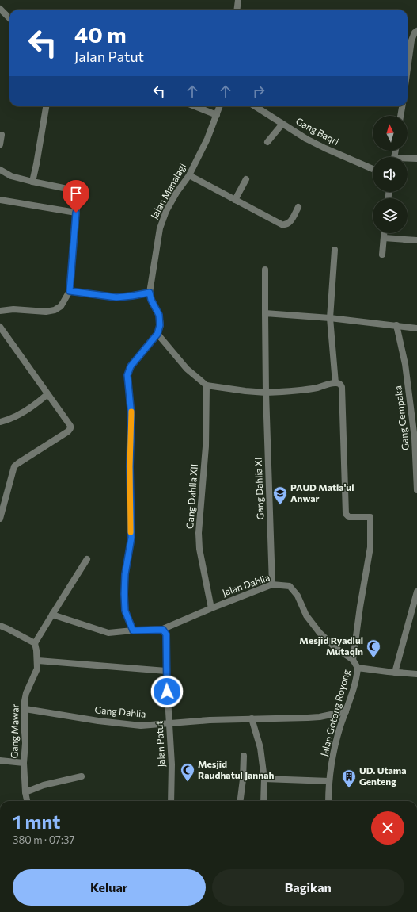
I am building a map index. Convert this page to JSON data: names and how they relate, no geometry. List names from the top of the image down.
{
  "streets": {
    "street": [
      "Gang Baqri",
      "Jalan Manalagi",
      "Gang Cempaka",
      "Gang Dahlia XI",
      "Gang Dahlia XII",
      "Jalan Dahlia",
      "Gang Dahlia",
      "Jalan Gotong Royong",
      "Gang Mawar",
      "Jalan Patut"
    ]
  },
  "crossings": [
    ["Gang Dahlia XI", "Jalan Dahlia"],
    ["Gang Dahlia XII", "Jalan Dahlia"],
    ["Jalan Dahlia", "Jalan Gotong Royong"],
    ["Jalan Dahlia", "Jalan Patut"],
    ["Gang Dahlia", "Jalan Gotong Royong"],
    ["Gang Dahlia", "Gang Mawar"],
    ["Gang Dahlia", "Jalan Patut"]
  ],
  "places": {
    "school or university": ["PAUD Matla'ul Anwar"],
    "mosque": ["Mesjid Ryadlul Mutaqin", "Mesjid Raudhatul Jannah"],
    "building": ["UD. Utama Genteng"]
  },
  "north": "top",
  "page": {
    "turn": ["40 m", "Jalan Patut"],
    "heading": ["1 mnt", "380 m · 07:37"],
    "buttons": ["Keluar", "Bagikan"]
  }
}
